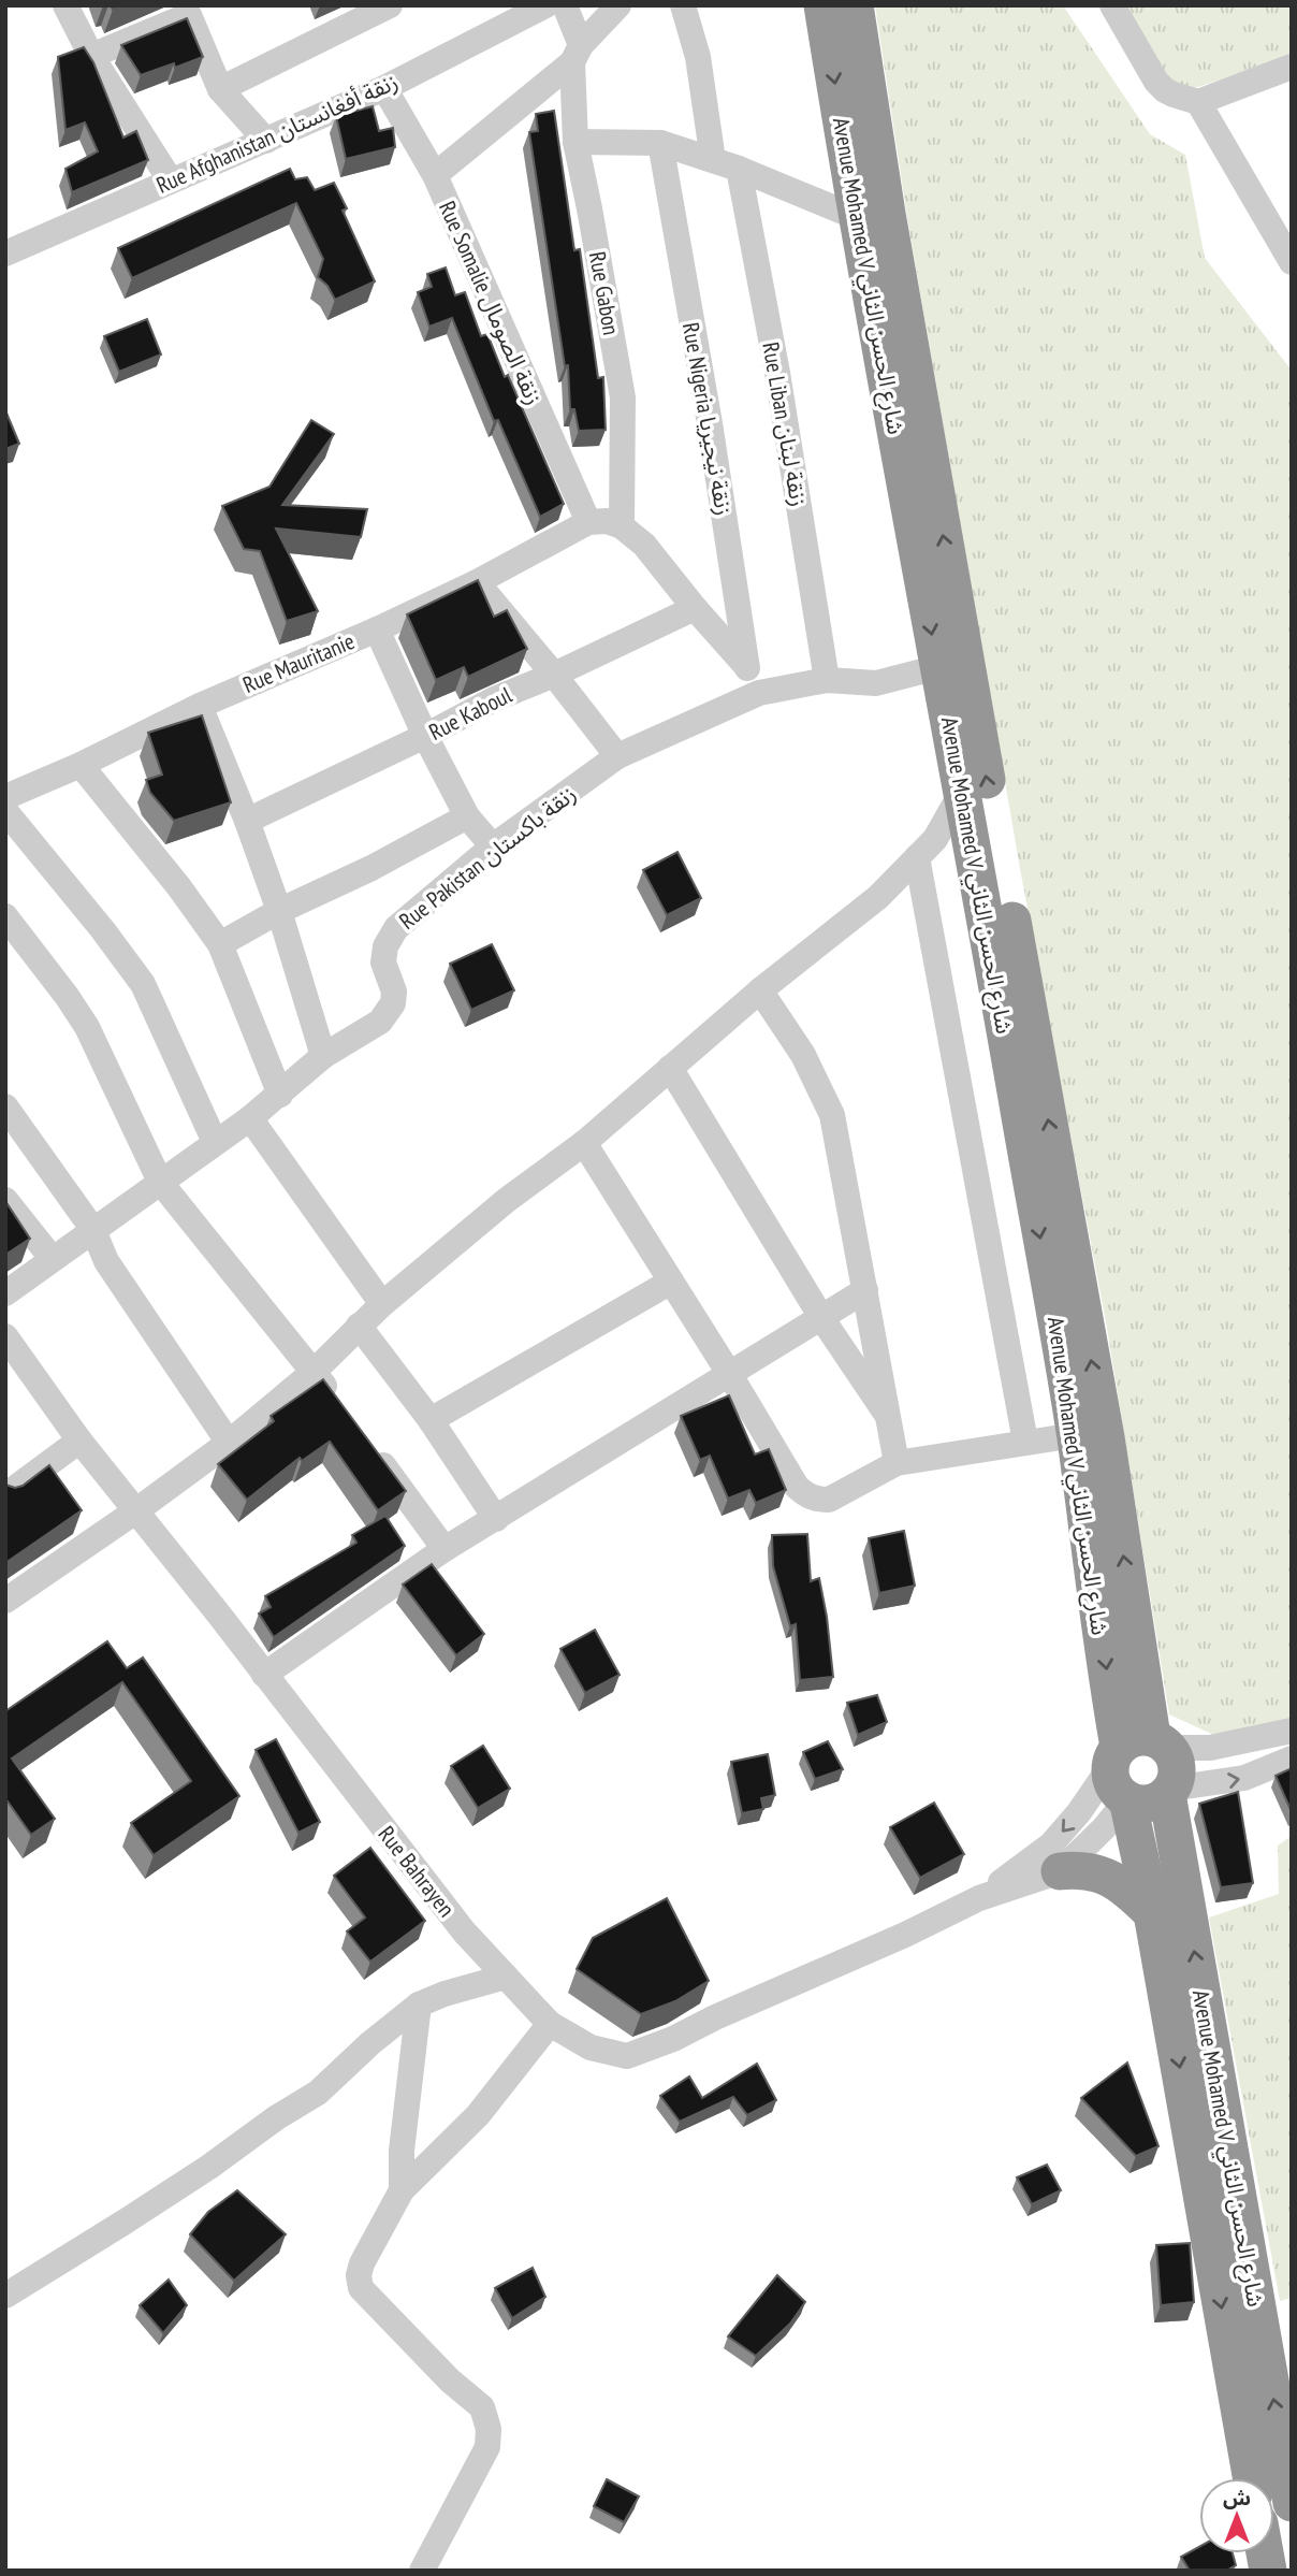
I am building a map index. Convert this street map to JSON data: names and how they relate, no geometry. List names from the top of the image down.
{
  "streets": {
    "highway": ["Avenue Mohamed V شارع الحسن الثاني"],
    "street": [
      "Rue Afghanistan زنقة أفغانستان",
      "Rue Gabon",
      "Rue Somalie زنقة الصومال",
      "Rue Nigeria زنقة نيجيريا",
      "Rue Liban زنقة لبنان",
      "Rue Mauritanie",
      "Rue Kaboul",
      "Rue Pakistan زنقة باكستان",
      "Rue Bahrayen"
    ]
  },
  "crossings": [
    ["Rue Afghanistan زنقة أفغانستان", "Rue Somalie زنقة الصومال"],
    ["Avenue Mohamed V شارع الحسن الثاني", "Rue Pakistan زنقة باكستان"],
    ["Avenue Mohamed V شارع الحسن الثاني", "Rue Bahrayen"],
    ["Rue Somalie زنقة الصومال", "Rue Mauritanie"],
    ["Rue Nigeria زنقة نيجيريا", "Rue Pakistan زنقة باكستان"],
    ["Rue Liban زنقة لبنان", "Rue Pakistan زنقة باكستان"]
  ],
  "north": "top"
}
